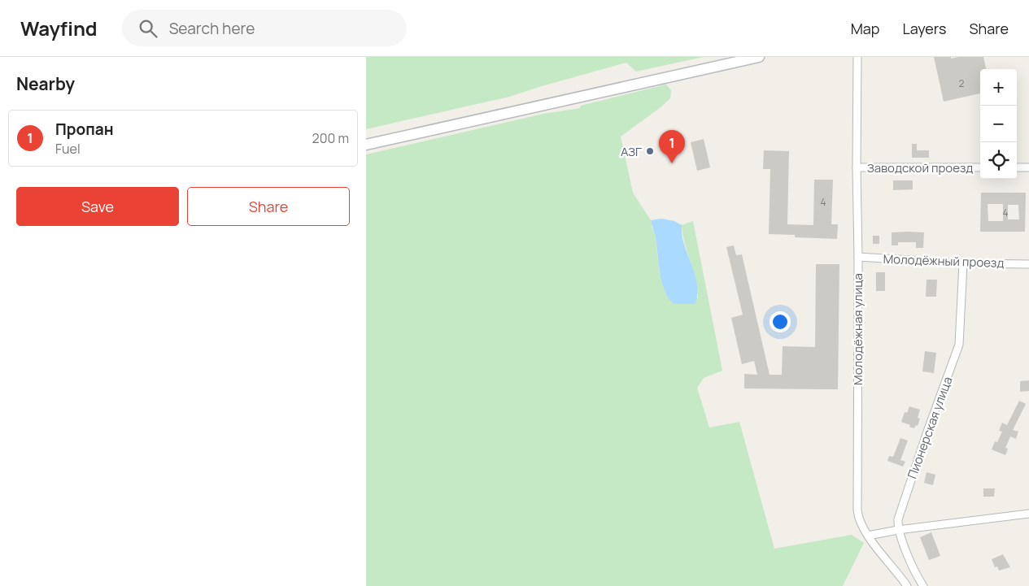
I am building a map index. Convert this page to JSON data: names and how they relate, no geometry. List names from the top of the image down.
{
  "streets": {
    "street": [
      "Заводской проезд",
      "Молодёжный проезд",
      "Молодёжная улица",
      "Пионерская улица"
    ]
  },
  "crossings": [
    ["Заводской проезд", "Молодёжная улица"],
    ["Молодёжный проезд", "Молодёжная улица"],
    ["Молодёжный проезд", "Пионерская улица"]
  ],
  "places": ["АЗГ"],
  "house_numbers": ["2", "4", "4"],
  "page": {
    "header": "Wayfind",
    "search": "Search here",
    "nav": ["Map", "Layers", "Share"],
    "heading": "Nearby",
    "map_buttons": ["+", "−"],
    "list": [
      {
        "mark": "1",
        "name": "Пропан",
        "note": "Fuel",
        "value": "200 m"
      }
    ],
    "pins": "1",
    "buttons": ["Save", "Share"]
  }
}
